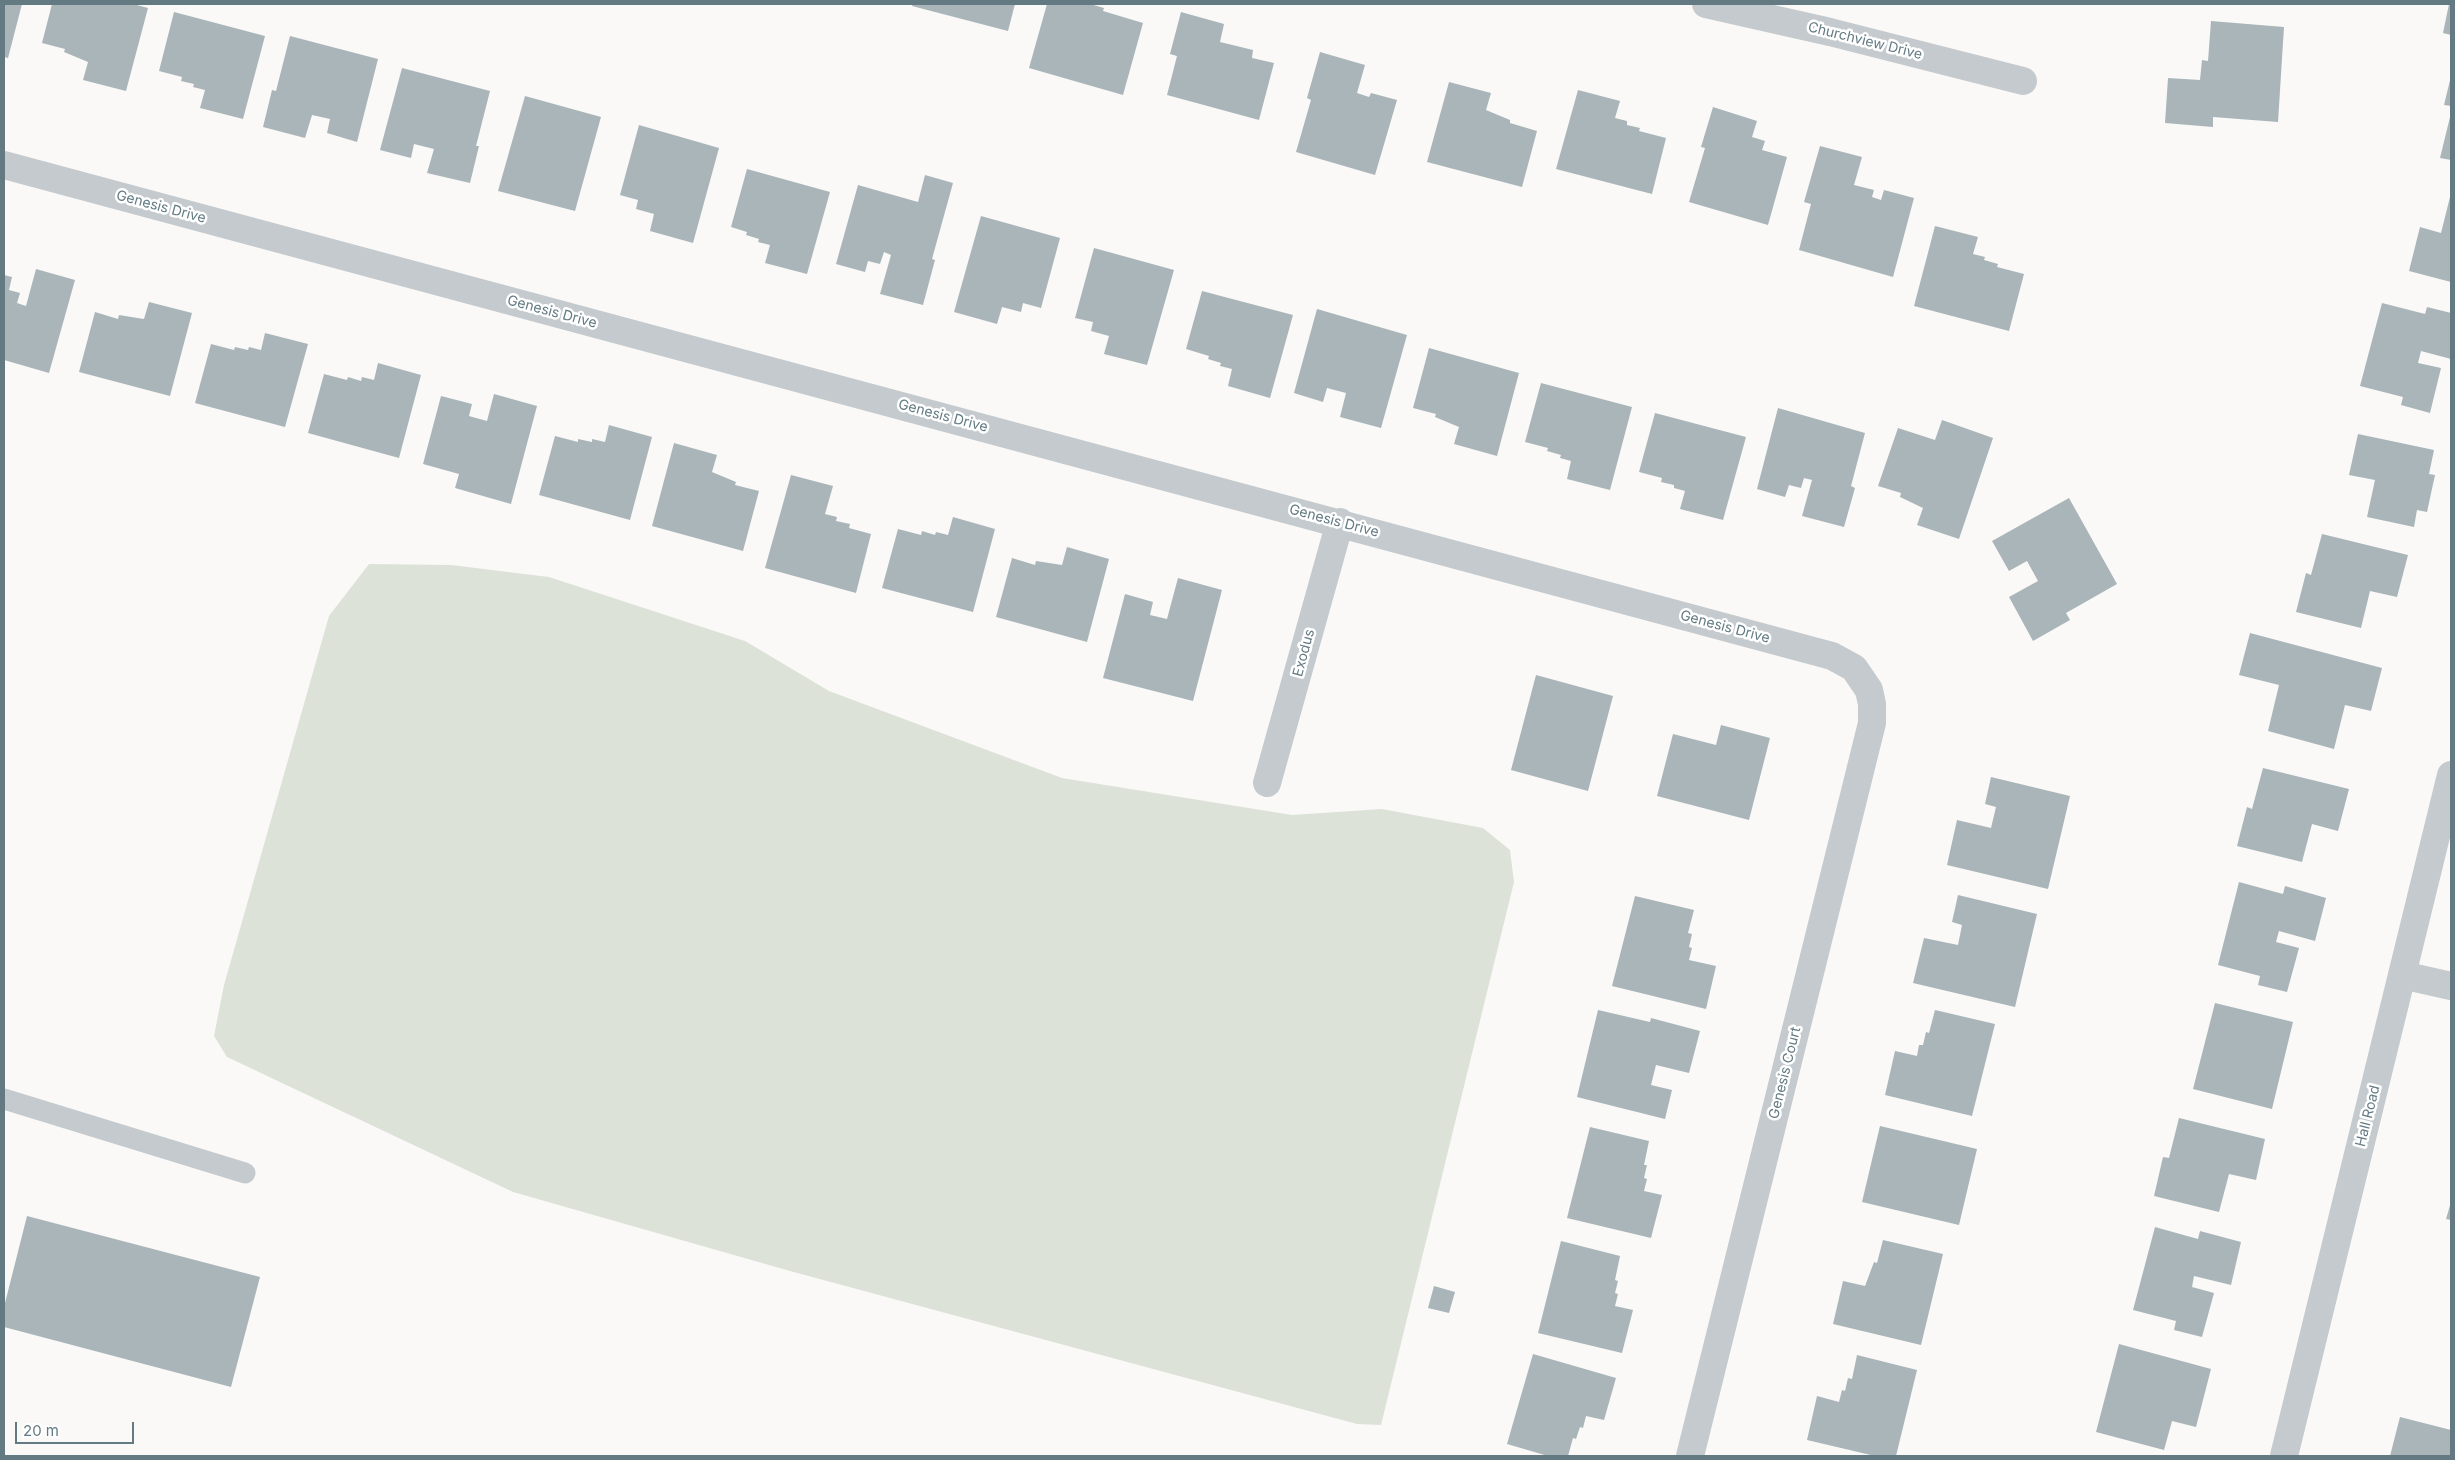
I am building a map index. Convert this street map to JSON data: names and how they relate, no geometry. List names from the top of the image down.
{
  "streets": {
    "street": [
      "Churchview Drive",
      "Genesis Drive",
      "Exodus",
      "Genesis Court",
      "Hall Road"
    ]
  },
  "crossings": [
    ["Genesis Drive", "Exodus"],
    ["Genesis Drive", "Genesis Court"]
  ],
  "scale_bar": "20 m"
}
